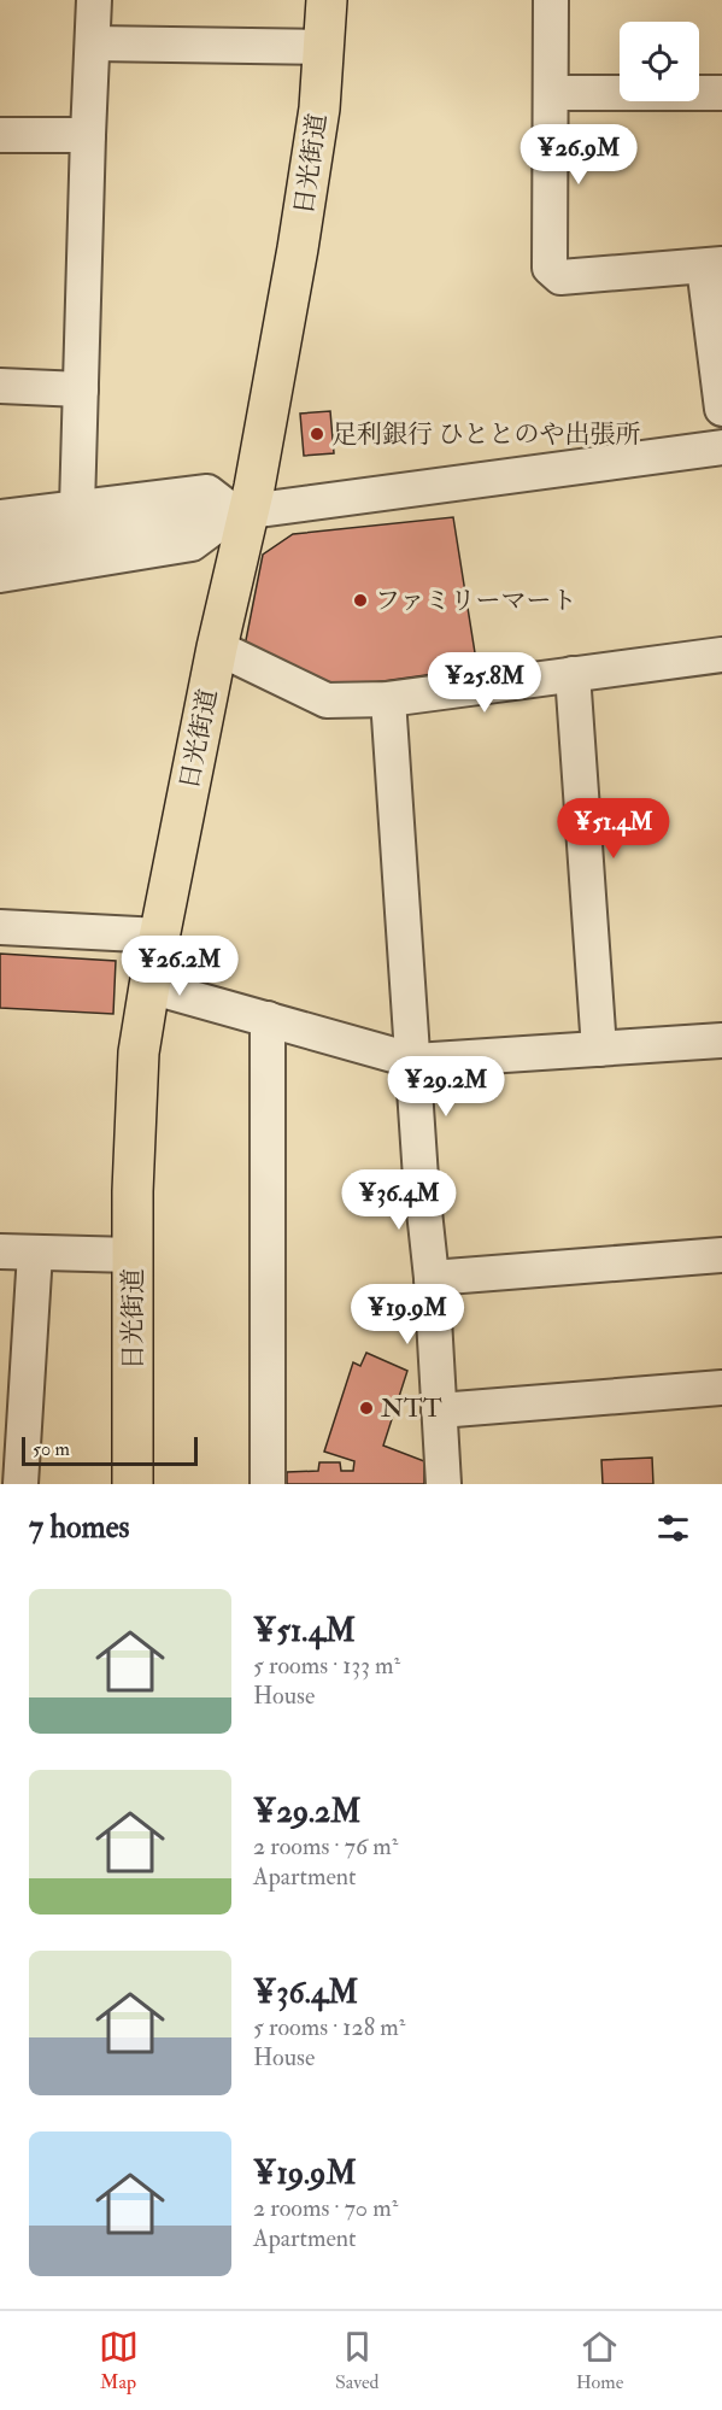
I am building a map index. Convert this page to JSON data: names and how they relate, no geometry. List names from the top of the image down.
{
  "streets": {
    "main road": ["日光街道"]
  },
  "places": ["足利銀行 ひととのや出張所", "ファミリーマート", "NTT"],
  "scale_bar": "50 m",
  "page": {
    "price": [
      "¥26.9M",
      "¥25.8M",
      "¥51.4M",
      "¥26.2M",
      "¥29.2M",
      "¥36.4M",
      "¥19.9M"
    ],
    "scale": "50 m",
    "heading": "7 homes",
    "list": [
      {
        "name": "¥51.4M",
        "note": "5 rooms · 133 m² · House"
      },
      {
        "name": "¥29.2M",
        "note": "2 rooms · 76 m² · Apartment"
      },
      {
        "name": "¥36.4M",
        "note": "5 rooms · 128 m² · House"
      },
      {
        "name": "¥19.9M",
        "note": "2 rooms · 70 m² · Apartment"
      }
    ],
    "tabs": ["Map", "Saved", "Home"]
  }
}
